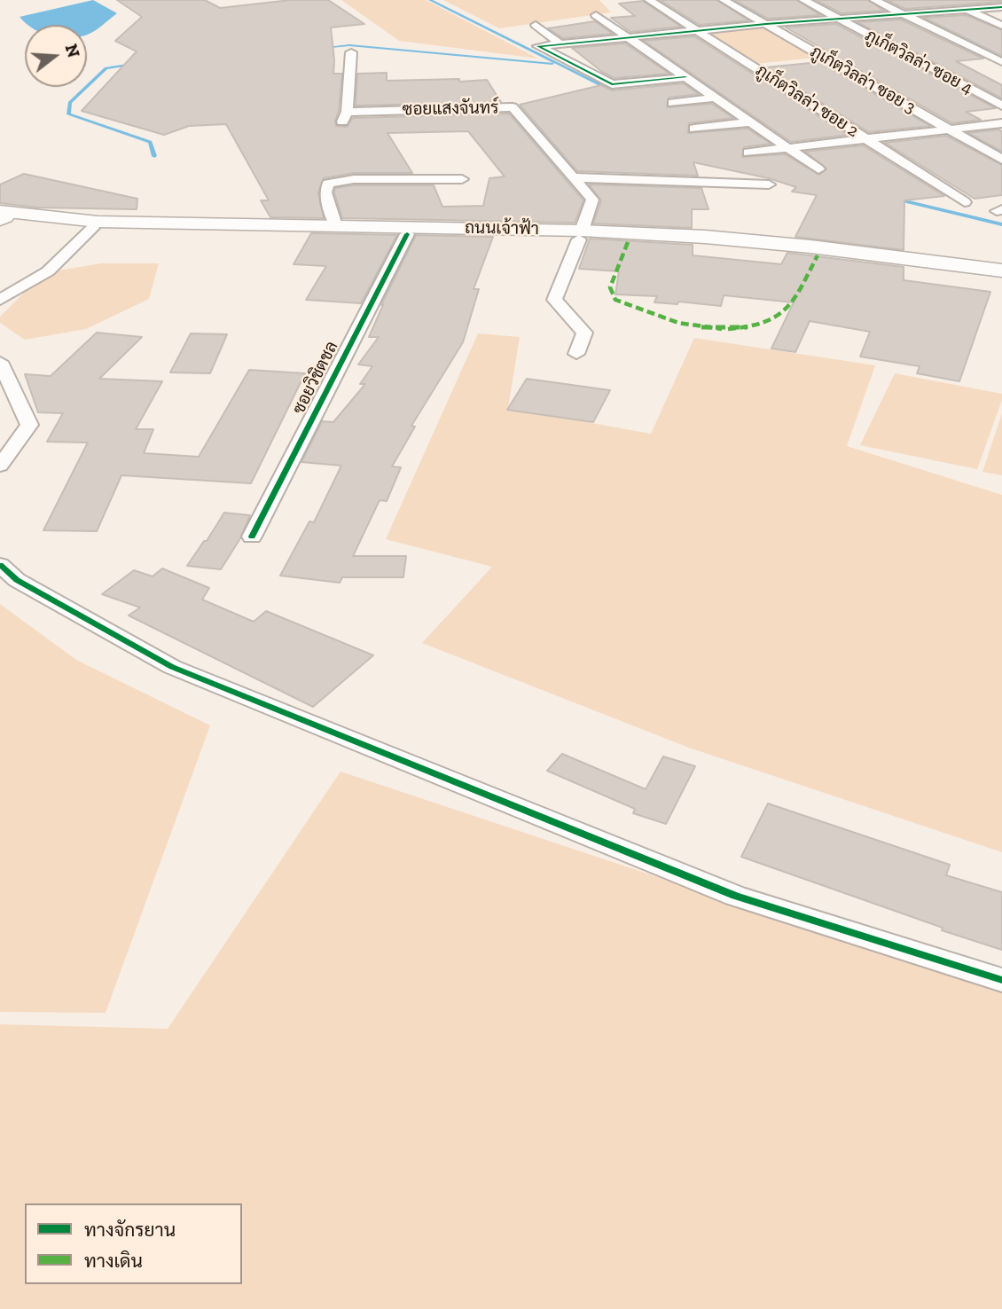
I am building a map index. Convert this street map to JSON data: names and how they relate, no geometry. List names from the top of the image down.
{
  "streets": {
    "main road": ["ถนนเจ้าฟ้า"],
    "street": [
      "ภูเก็ตวิลล่า ซอย 4",
      "ภูเก็ตวิลล่า ซอย 3",
      "ภูเก็ตวิลล่า ซอย 2",
      "ซอยแสงจันทร์",
      "ซอยวิชิตชล"
    ]
  },
  "crossings": [
    ["ซอยแสงจันทร์", "ถนนเจ้าฟ้า"],
    ["ถนนเจ้าฟ้า", "ซอยวิชิตชล"]
  ],
  "legend": ["ทางจักรยาน", "ทางเดิน"],
  "north": "right"
}
